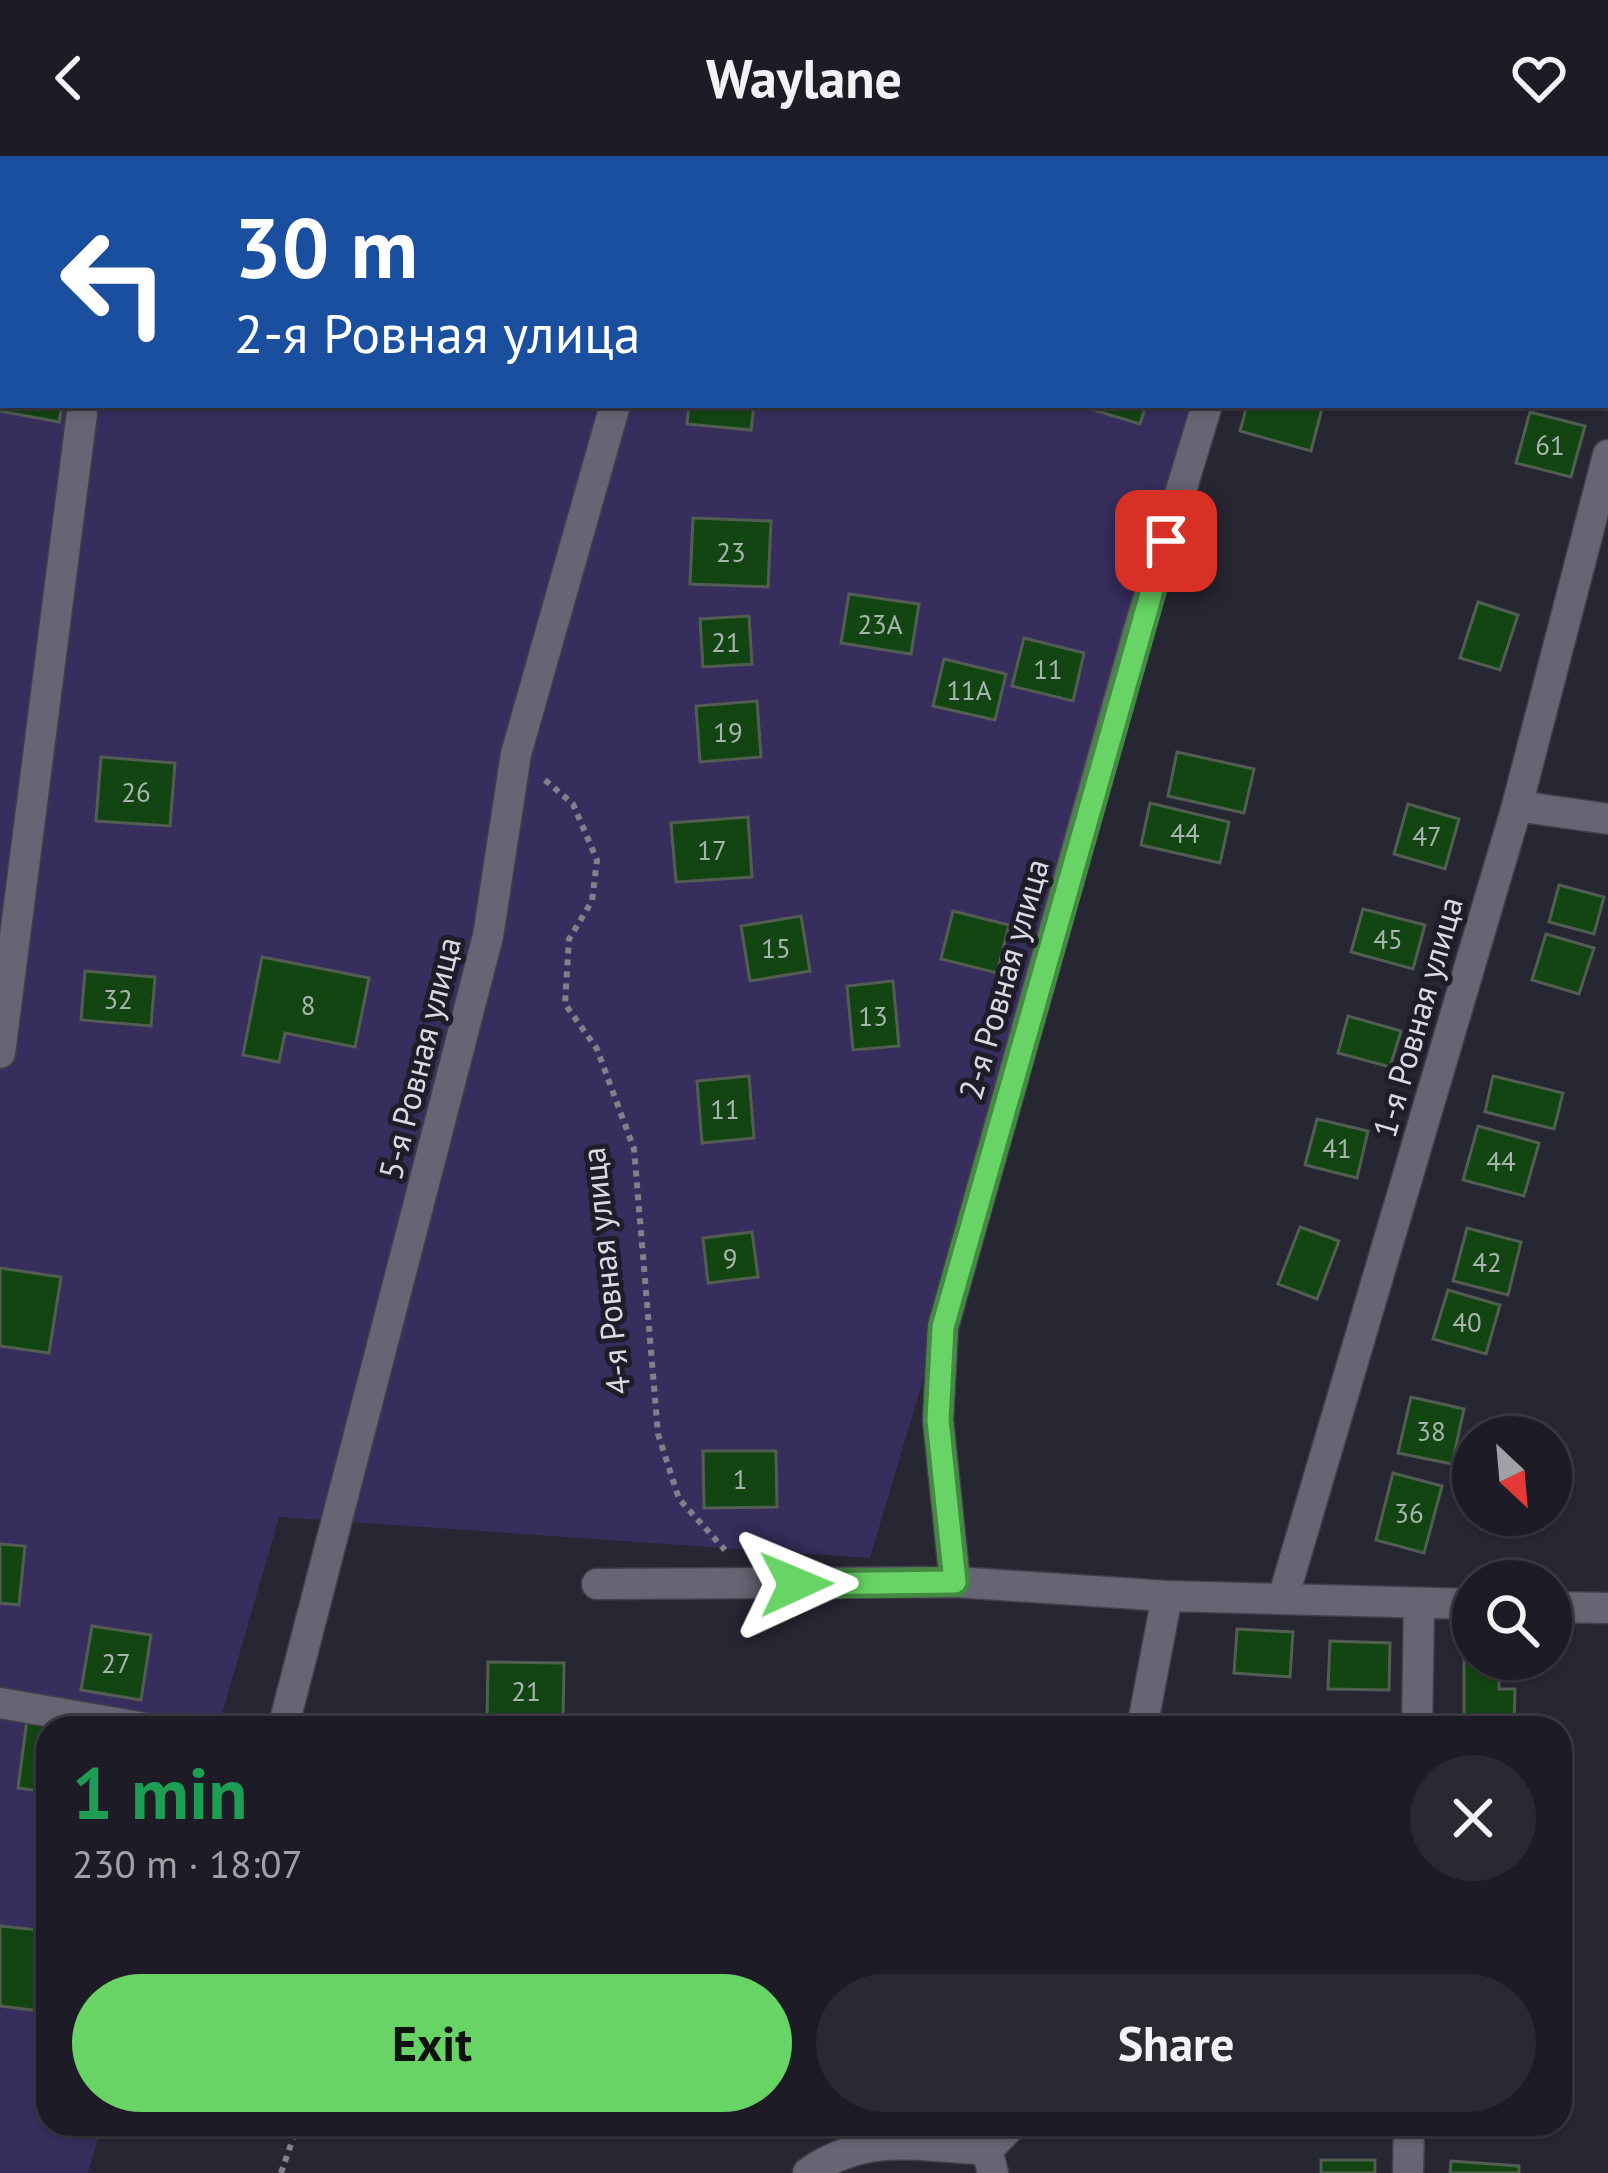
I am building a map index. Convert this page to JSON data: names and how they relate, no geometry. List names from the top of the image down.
{
  "streets": {
    "street": ["2-я Ровная улица", "1-я Ровная улица", "5-я Ровная улица"],
    "path": ["4-я Ровная улица"]
  },
  "crossings": [
    ["5-я Ровная улица", "4-я Ровная улица"]
  ],
  "house_numbers": [
    "61",
    "23",
    "23А",
    "21",
    "11",
    "11А",
    "19",
    "26",
    "44",
    "47",
    "17",
    "45",
    "15",
    "32",
    "8",
    "13",
    "11",
    "41",
    "44",
    "9",
    "42",
    "40",
    "38",
    "1",
    "36",
    "27",
    "21"
  ],
  "north": "bottom right",
  "page": {
    "header": "Waylane",
    "turn": ["30 m", "2-я Ровная улица"],
    "heading": ["1 min", "230 m · 18:07"],
    "buttons": ["Exit", "Share"]
  }
}
